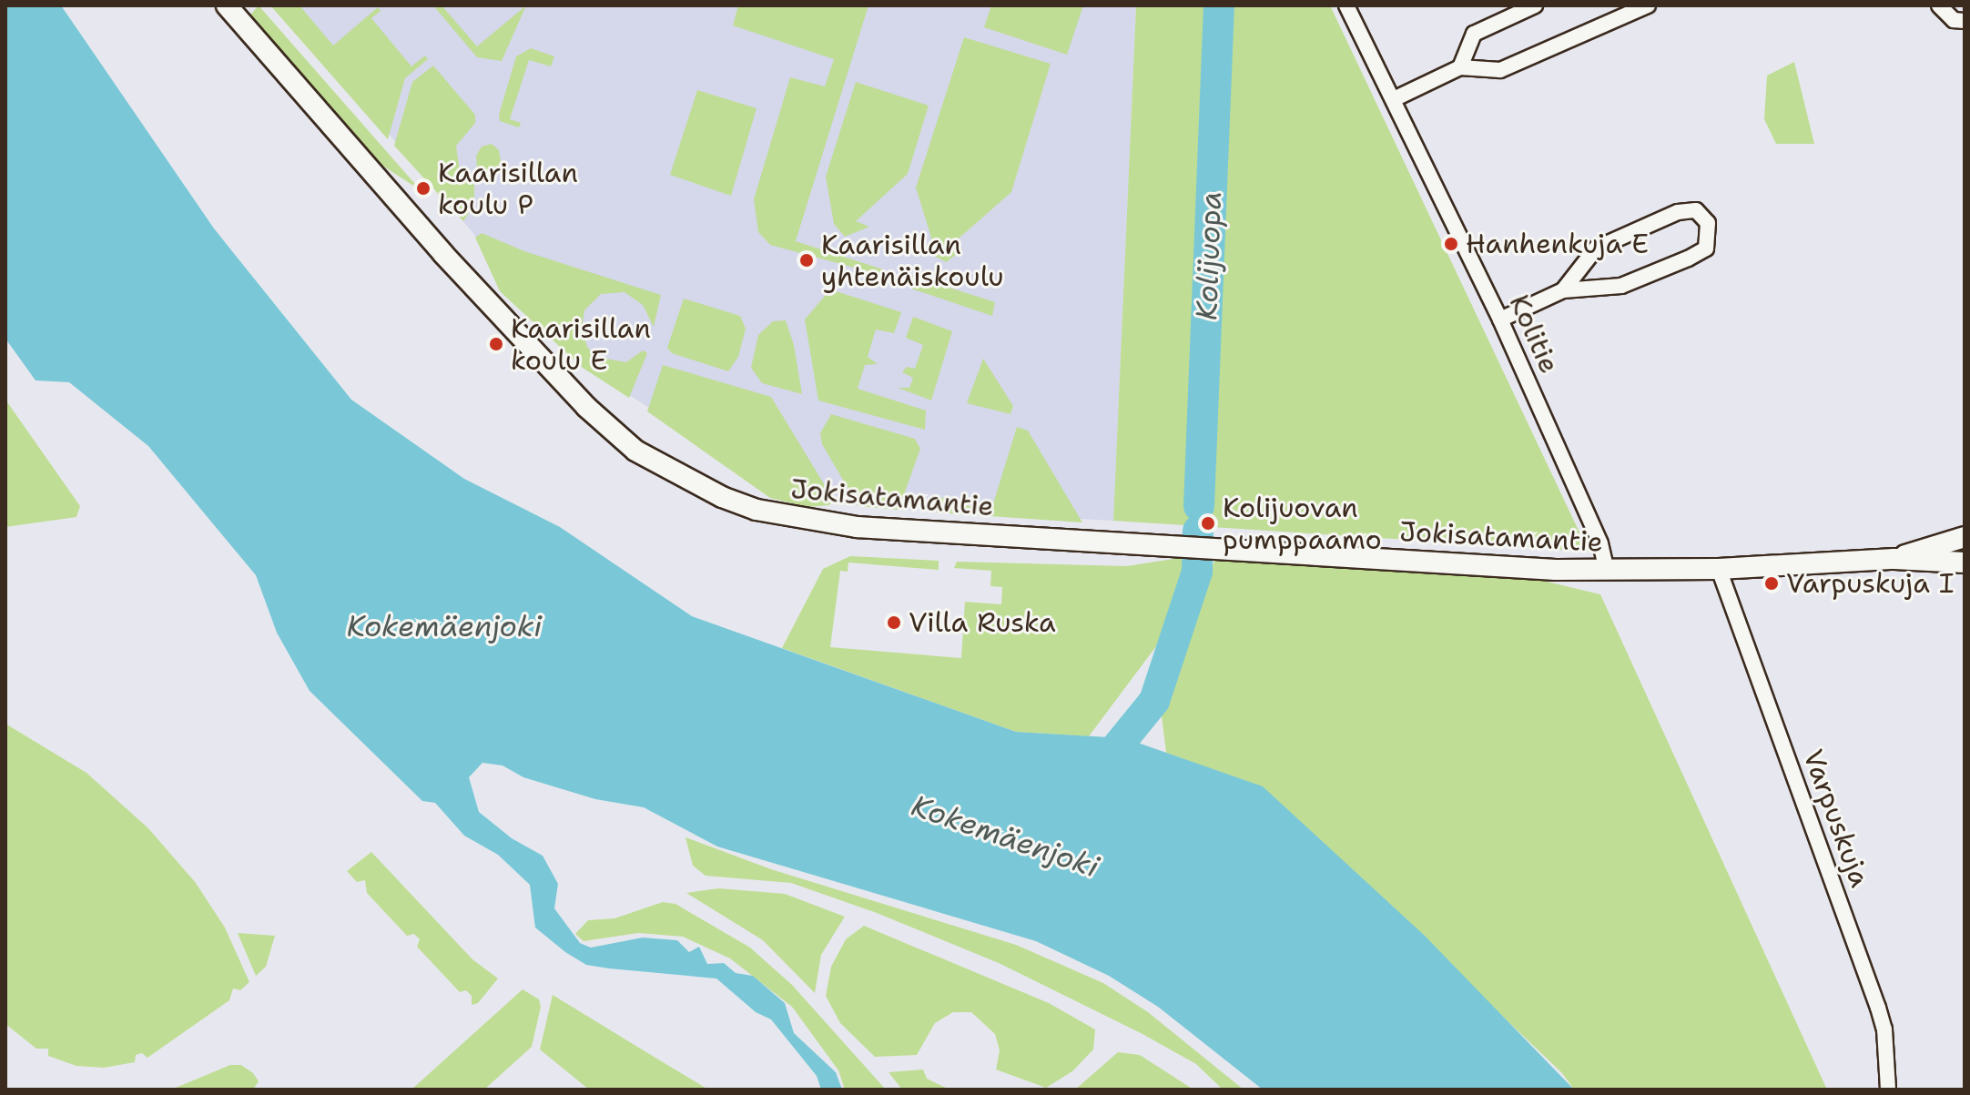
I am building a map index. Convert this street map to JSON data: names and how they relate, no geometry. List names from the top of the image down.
{
  "streets": {
    "street": ["Kolitie", "Jokisatamantie", "Varpuskuja"]
  },
  "crossings": [
    ["Kolitie", "Jokisatamantie"],
    ["Jokisatamantie", "Varpuskuja"]
  ],
  "water": ["Kolijuopa", "Kokemäenjoki"],
  "places": [
    "Kaarisillan koulu P",
    "Hanhenkuja E",
    "Kaarisillan yhtenäiskoulu",
    "Kaarisillan koulu E",
    "Kolijuovan pumppaamo",
    "Varpuskuja I",
    "Villa Ruska"
  ]
}
